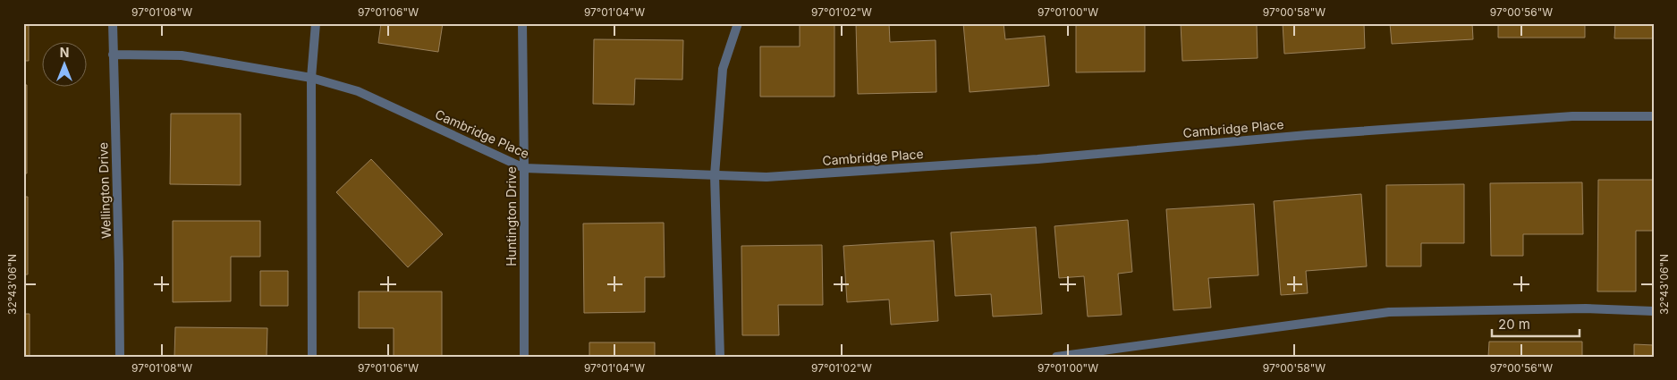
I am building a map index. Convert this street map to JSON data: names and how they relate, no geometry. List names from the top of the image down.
{
  "streets": {
    "street": ["Cambridge Place", "Wellington Drive", "Huntington Drive"]
  },
  "crossings": [
    ["Cambridge Place", "Wellington Drive"],
    ["Cambridge Place", "Huntington Drive"]
  ],
  "scale_bar": "20 m",
  "north": "top",
  "coordinates": [
    "97°01'08\"W",
    "97°01'06\"W",
    "97°01'04\"W",
    "97°01'02\"W",
    "97°01'00\"W",
    "97°00'58\"W",
    "97°00'56\"W",
    "32°43'06\"N"
  ]
}
